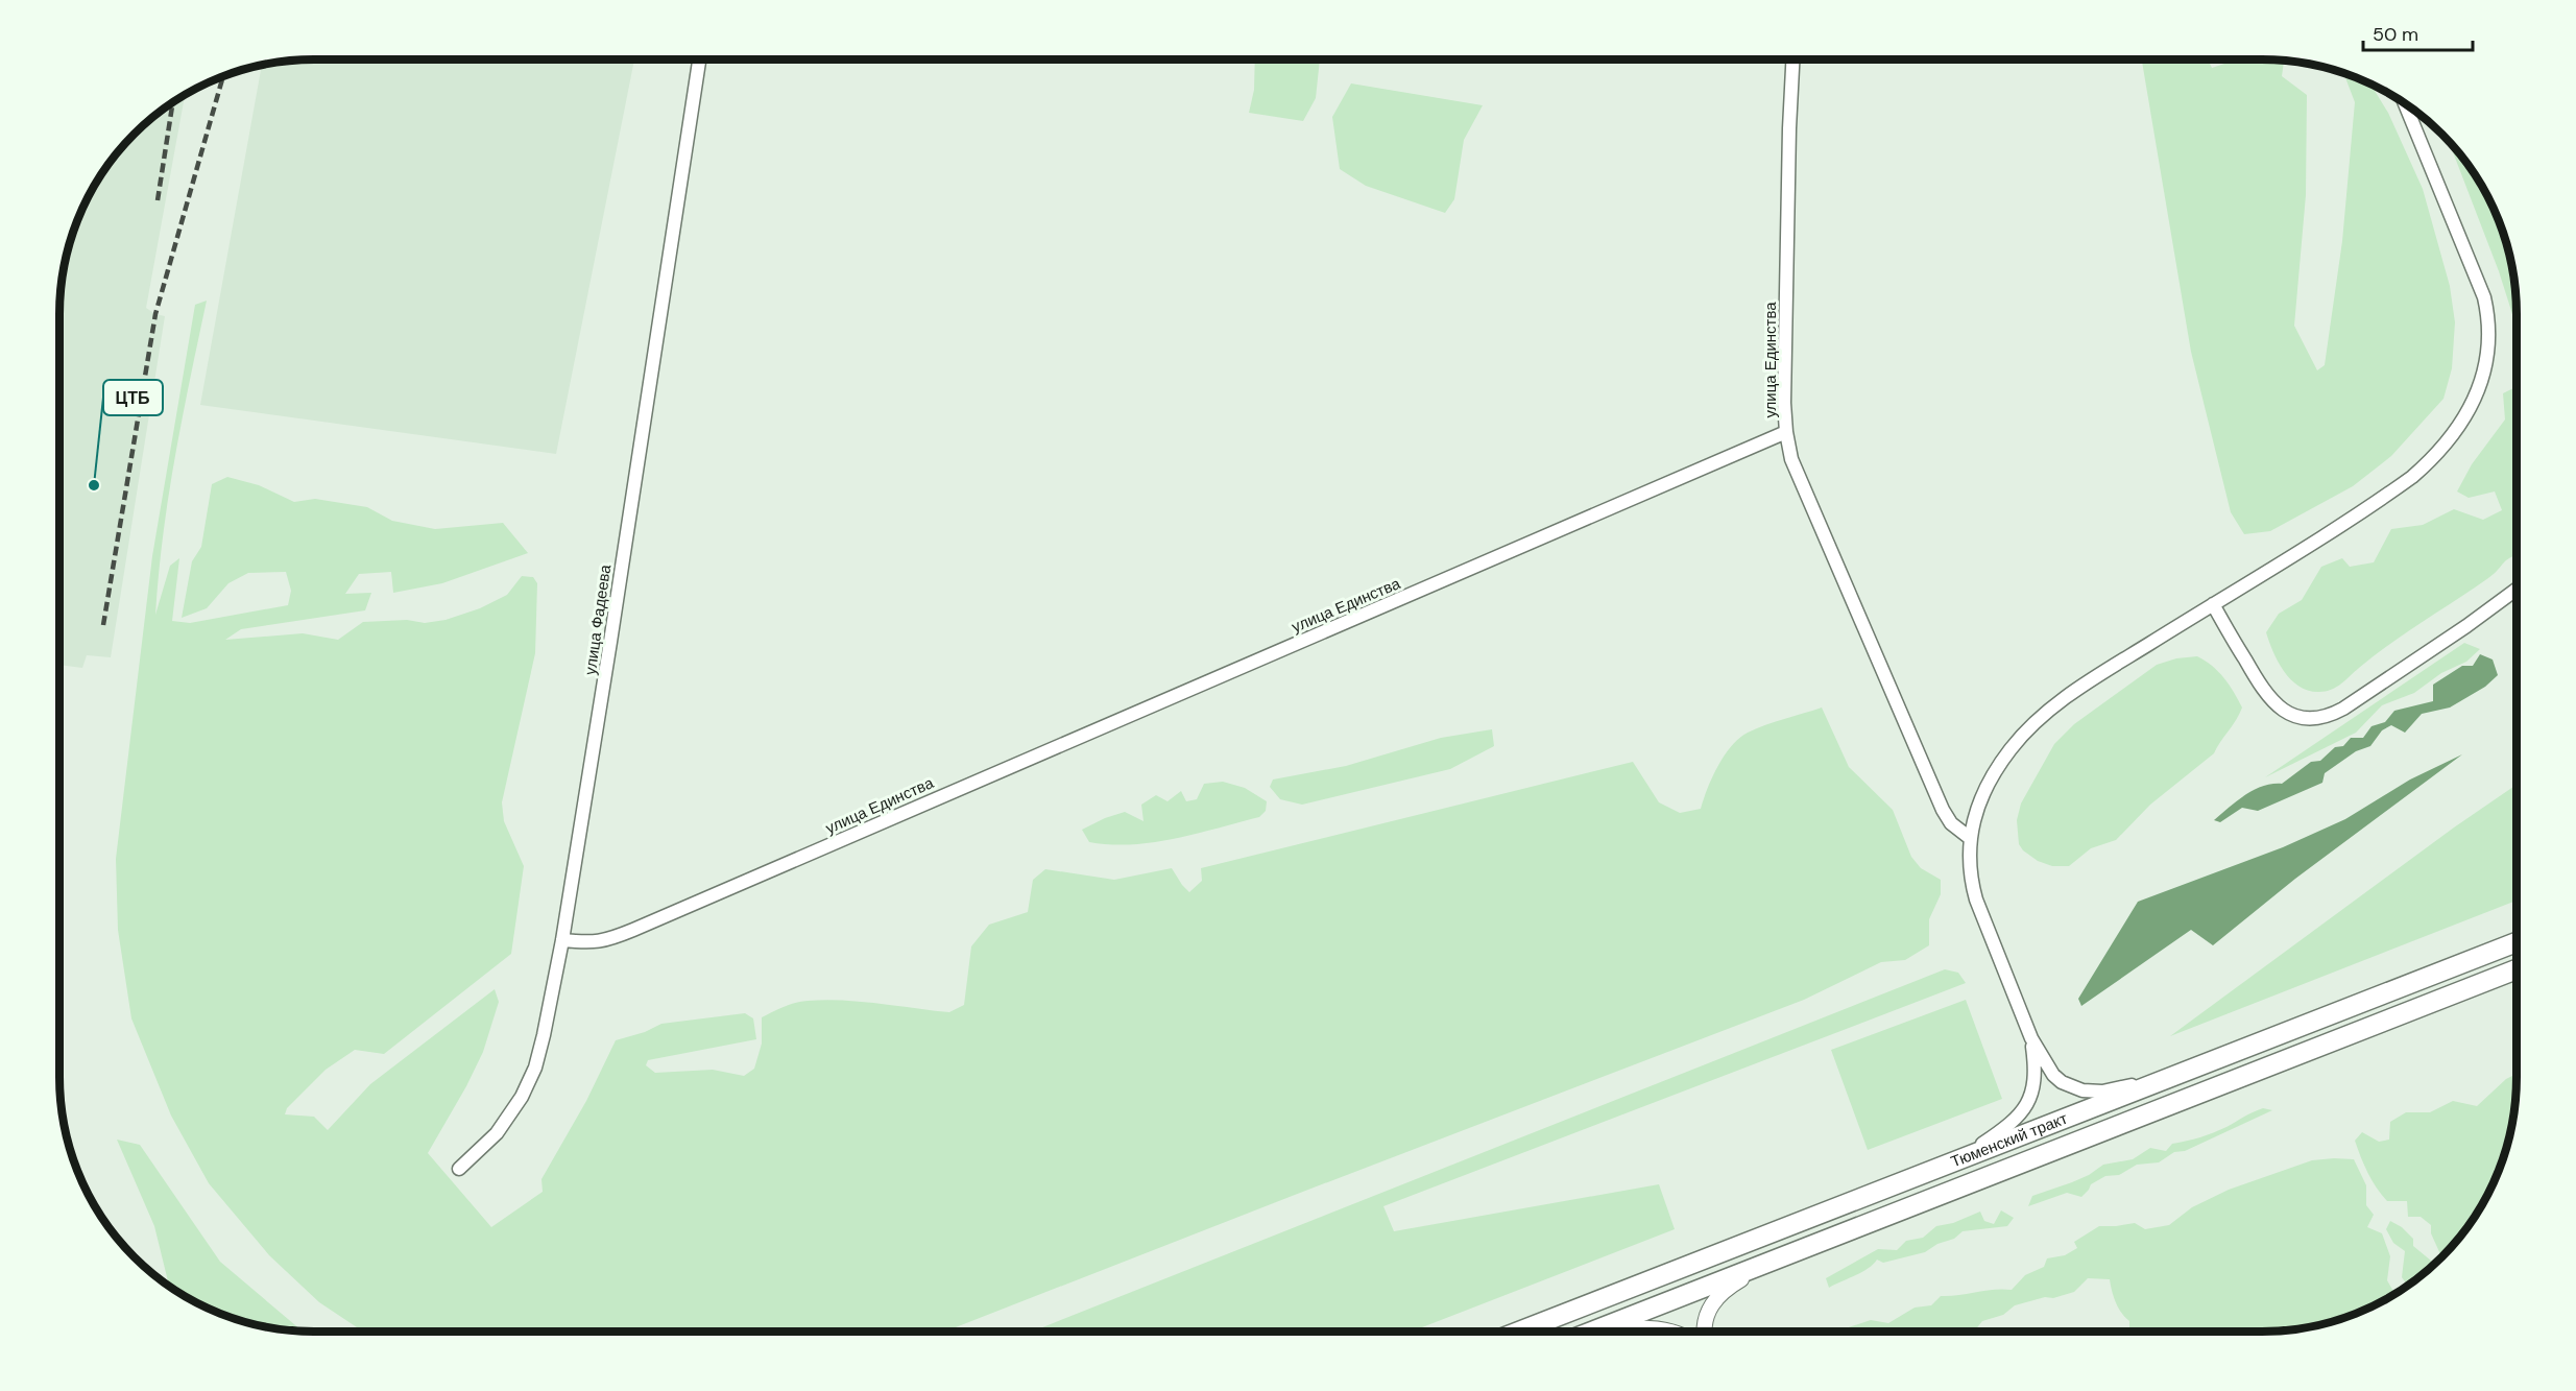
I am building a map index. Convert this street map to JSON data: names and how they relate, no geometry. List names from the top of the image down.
{
  "streets": {
    "main road": ["Тюменский тракт"],
    "street": ["улица Единства", "улица Фадеева"]
  },
  "crossings": [
    ["улица Единства", "улица Фадеева"]
  ],
  "places": ["ЦТБ"],
  "scale_bar": "50 m"
}
